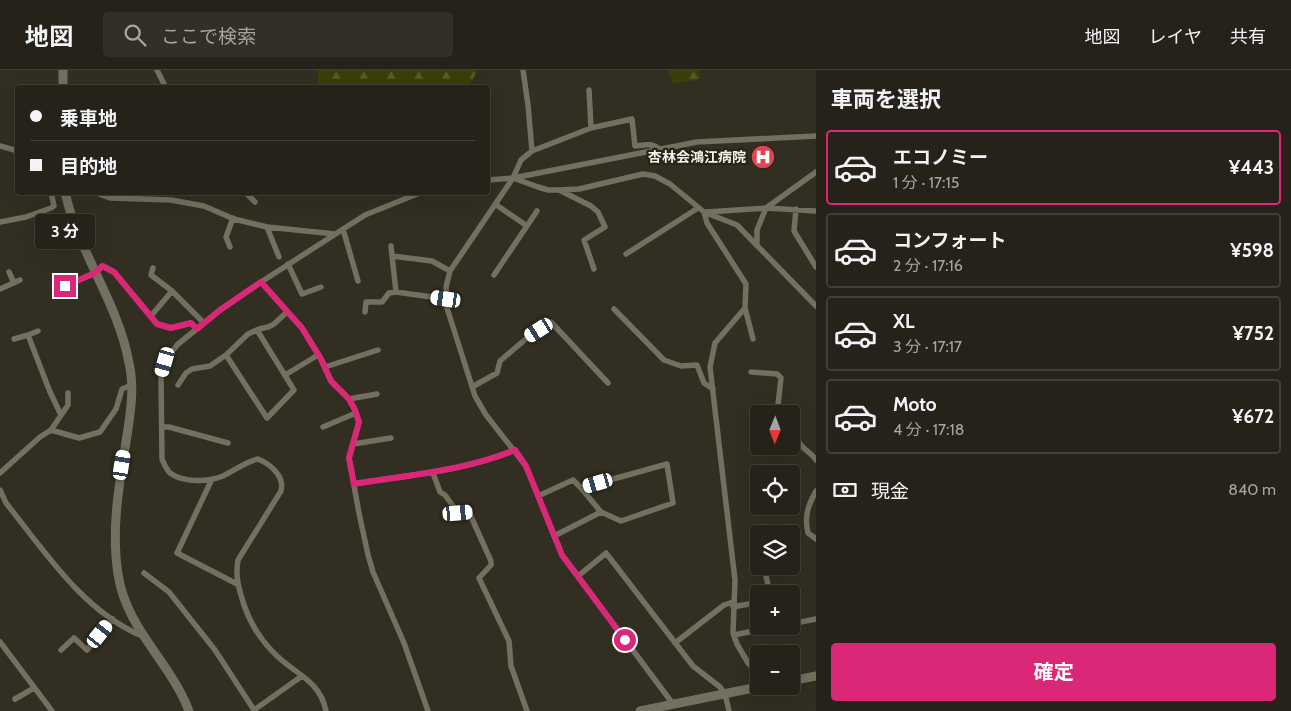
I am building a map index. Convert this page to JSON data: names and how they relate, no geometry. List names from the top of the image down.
{
  "places": {
    "hospital": ["杏林会鴻江病院"]
  },
  "north": "bottom",
  "page": {
    "header": "地図",
    "search": "ここで検索",
    "nav": ["地図", "レイヤ", "共有"],
    "heading": "車両を選択",
    "banner": ["乗車地", "目的地"],
    "list": [
      {
        "name": "エコノミー",
        "note": "1 分 · 17:15",
        "value": "¥443"
      },
      {
        "name": "コンフォート",
        "note": "2 分 · 17:16",
        "value": "¥598"
      },
      {
        "name": "XL",
        "note": "3 分 · 17:17",
        "value": "¥752"
      },
      {
        "name": "Moto",
        "note": "4 分 · 17:18",
        "value": "¥672"
      }
    ],
    "bubble": "3 分",
    "map_buttons": ["+", "−"],
    "pay": ["現金", "840 m"],
    "buttons": "確定"
  }
}
